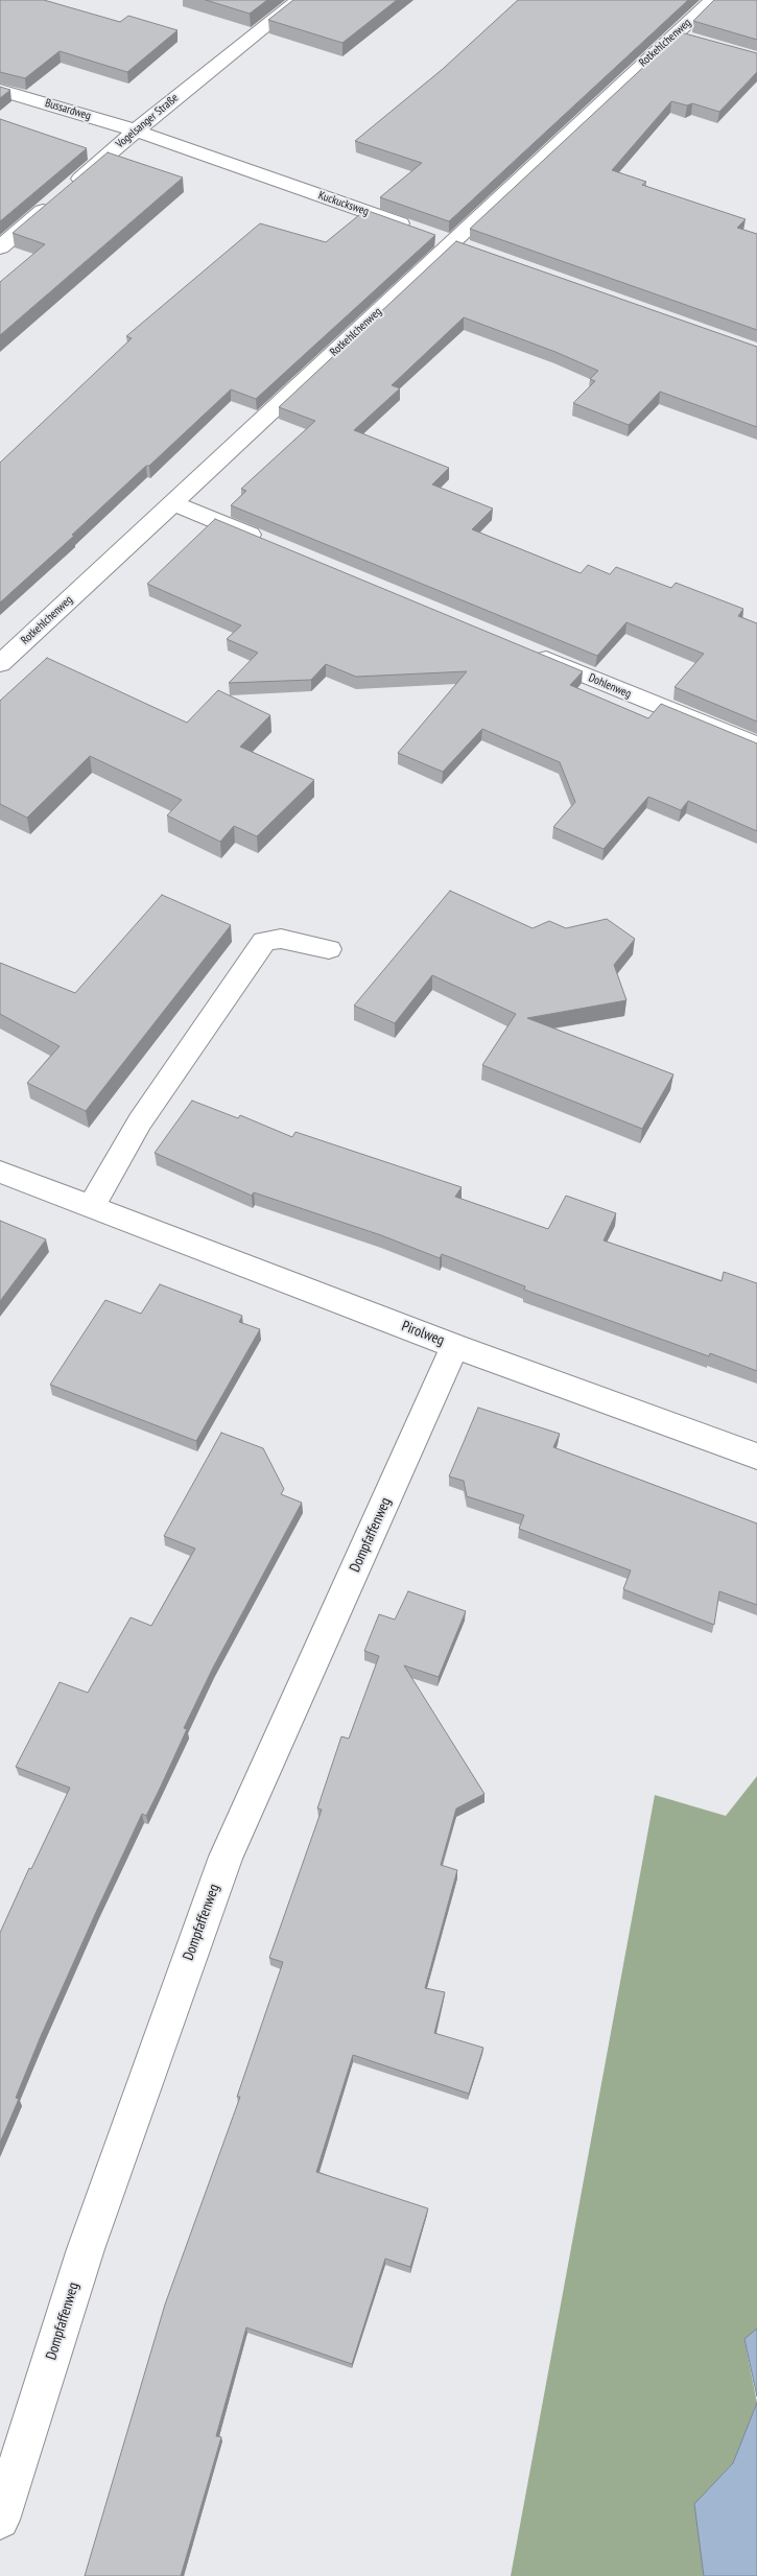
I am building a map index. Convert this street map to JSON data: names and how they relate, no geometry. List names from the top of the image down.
{
  "streets": {
    "street": [
      "Rotkehlchenweg",
      "Bussardweg",
      "Vogelsanger Straße",
      "Kuckucksweg",
      "Dohlenweg",
      "Pirolweg",
      "Dompfaffenweg"
    ]
  },
  "crossings": [
    ["Rotkehlchenweg", "Kuckucksweg"],
    ["Bussardweg", "Vogelsanger Straße"],
    ["Bussardweg", "Kuckucksweg"],
    ["Vogelsanger Straße", "Kuckucksweg"],
    ["Pirolweg", "Dompfaffenweg"]
  ]
}
